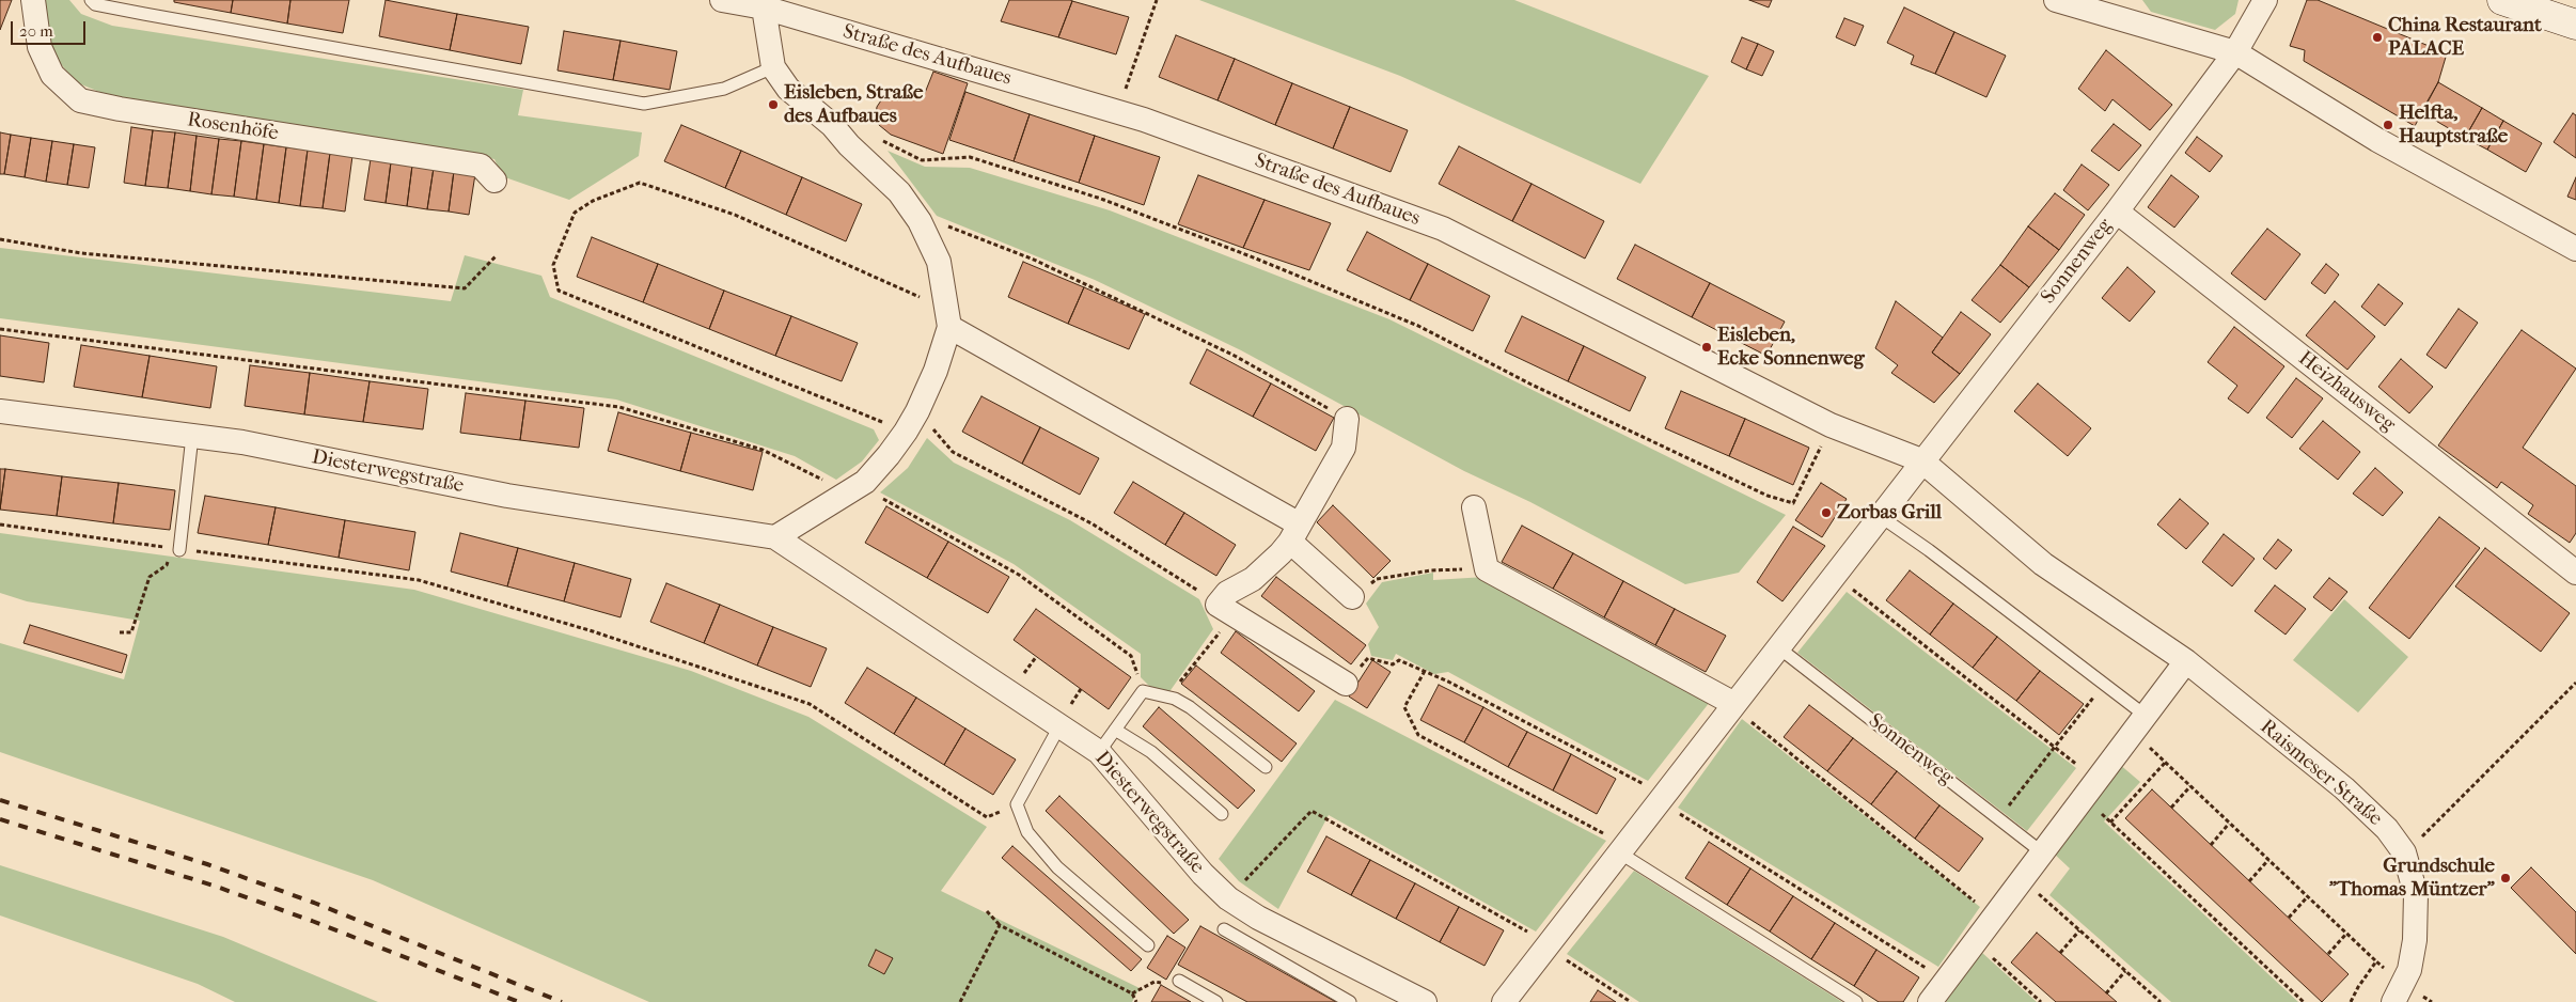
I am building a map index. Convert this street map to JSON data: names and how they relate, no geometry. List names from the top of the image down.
{
  "streets": {
    "street": [
      "Straße des Aufbaues",
      "Rosenhöfe",
      "Sonnenweg",
      "Heizhausweg",
      "Diesterwegstraße",
      "Raismeser Straße"
    ]
  },
  "crossings": [
    ["Straße des Aufbaues", "Sonnenweg"],
    ["Straße des Aufbaues", "Raismeser Straße"],
    ["Sonnenweg", "Heizhausweg"],
    ["Sonnenweg", "Raismeser Straße"]
  ],
  "places": [
    "China Restaurant PALACE",
    "Eisleben, Straße des Aufbaues",
    "Helfta, Hauptstraße",
    "Eisleben, Ecke Sonnenweg",
    "Zorbas Grill",
    "Grundschule \"Thomas Müntzer\""
  ],
  "scale_bar": "20 m"
}
